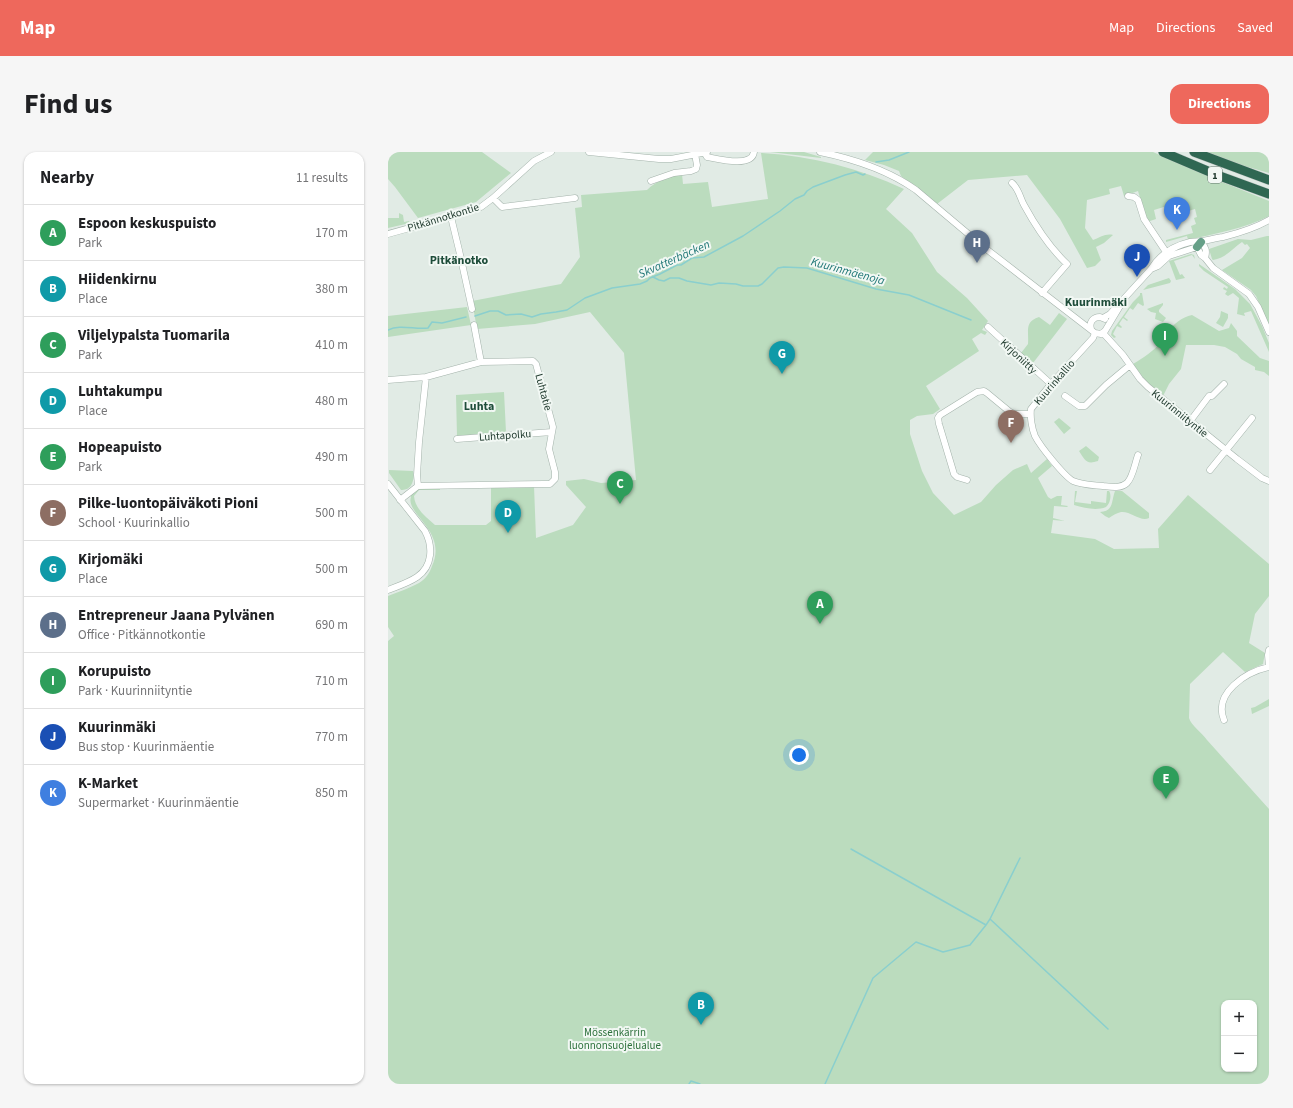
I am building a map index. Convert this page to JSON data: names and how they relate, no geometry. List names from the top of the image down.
{
  "streets": {
    "highway": ["1"],
    "street": [
      "Pitkännotkontie",
      "Kirjoniitty",
      "Kuurinkallio",
      "Luhtatie",
      "Kuurinniityntie",
      "Luhtapolku"
    ]
  },
  "crossings": [
    ["Kirjoniitty", "Kuurinkallio"],
    ["Kuurinkallio", "Kuurinniityntie"],
    ["Luhtatie", "Luhtapolku"]
  ],
  "districts": ["Pitkänotko", "Kuurinmäki", "Luhta"],
  "water": ["Skvatterbäcken", "Kuurinmäenoja"],
  "parks": ["Mössenkärrin luonnonsuojelualue"],
  "page": {
    "header": "Map",
    "nav": ["Map", "Directions", "Saved"],
    "title": "Find us",
    "buttons": "Directions",
    "heading": ["Nearby", "11 results"],
    "pins": [
      "K",
      "H",
      "J",
      "I",
      "G",
      "F",
      "C",
      "D",
      "A",
      "E",
      "B"
    ],
    "list": [
      {
        "mark": "A",
        "name": "Espoon keskuspuisto",
        "note": "Park",
        "value": "170 m"
      },
      {
        "mark": "B",
        "name": "Hiidenkirnu",
        "note": "Place",
        "value": "380 m"
      },
      {
        "mark": "C",
        "name": "Viljelypalsta Tuomarila",
        "note": "Park",
        "value": "410 m"
      },
      {
        "mark": "D",
        "name": "Luhtakumpu",
        "note": "Place",
        "value": "480 m"
      },
      {
        "mark": "E",
        "name": "Hopeapuisto",
        "note": "Park",
        "value": "490 m"
      },
      {
        "mark": "F",
        "name": "Pilke-luontopäiväkoti Pioni",
        "note": "School · Kuurinkallio",
        "value": "500 m"
      },
      {
        "mark": "G",
        "name": "Kirjomäki",
        "note": "Place",
        "value": "500 m"
      },
      {
        "mark": "H",
        "name": "Entrepreneur Jaana Pylvänen",
        "note": "Office · Pitkännotkontie",
        "value": "690 m"
      },
      {
        "mark": "I",
        "name": "Korupuisto",
        "note": "Park · Kuurinniityntie",
        "value": "710 m"
      },
      {
        "mark": "J",
        "name": "Kuurinmäki",
        "note": "Bus stop · Kuurinmäentie",
        "value": "770 m"
      },
      {
        "mark": "K",
        "name": "K-Market",
        "note": "Supermarket · Kuurinmäentie",
        "value": "850 m"
      }
    ],
    "map_buttons": ["+", "−"]
  }
}
